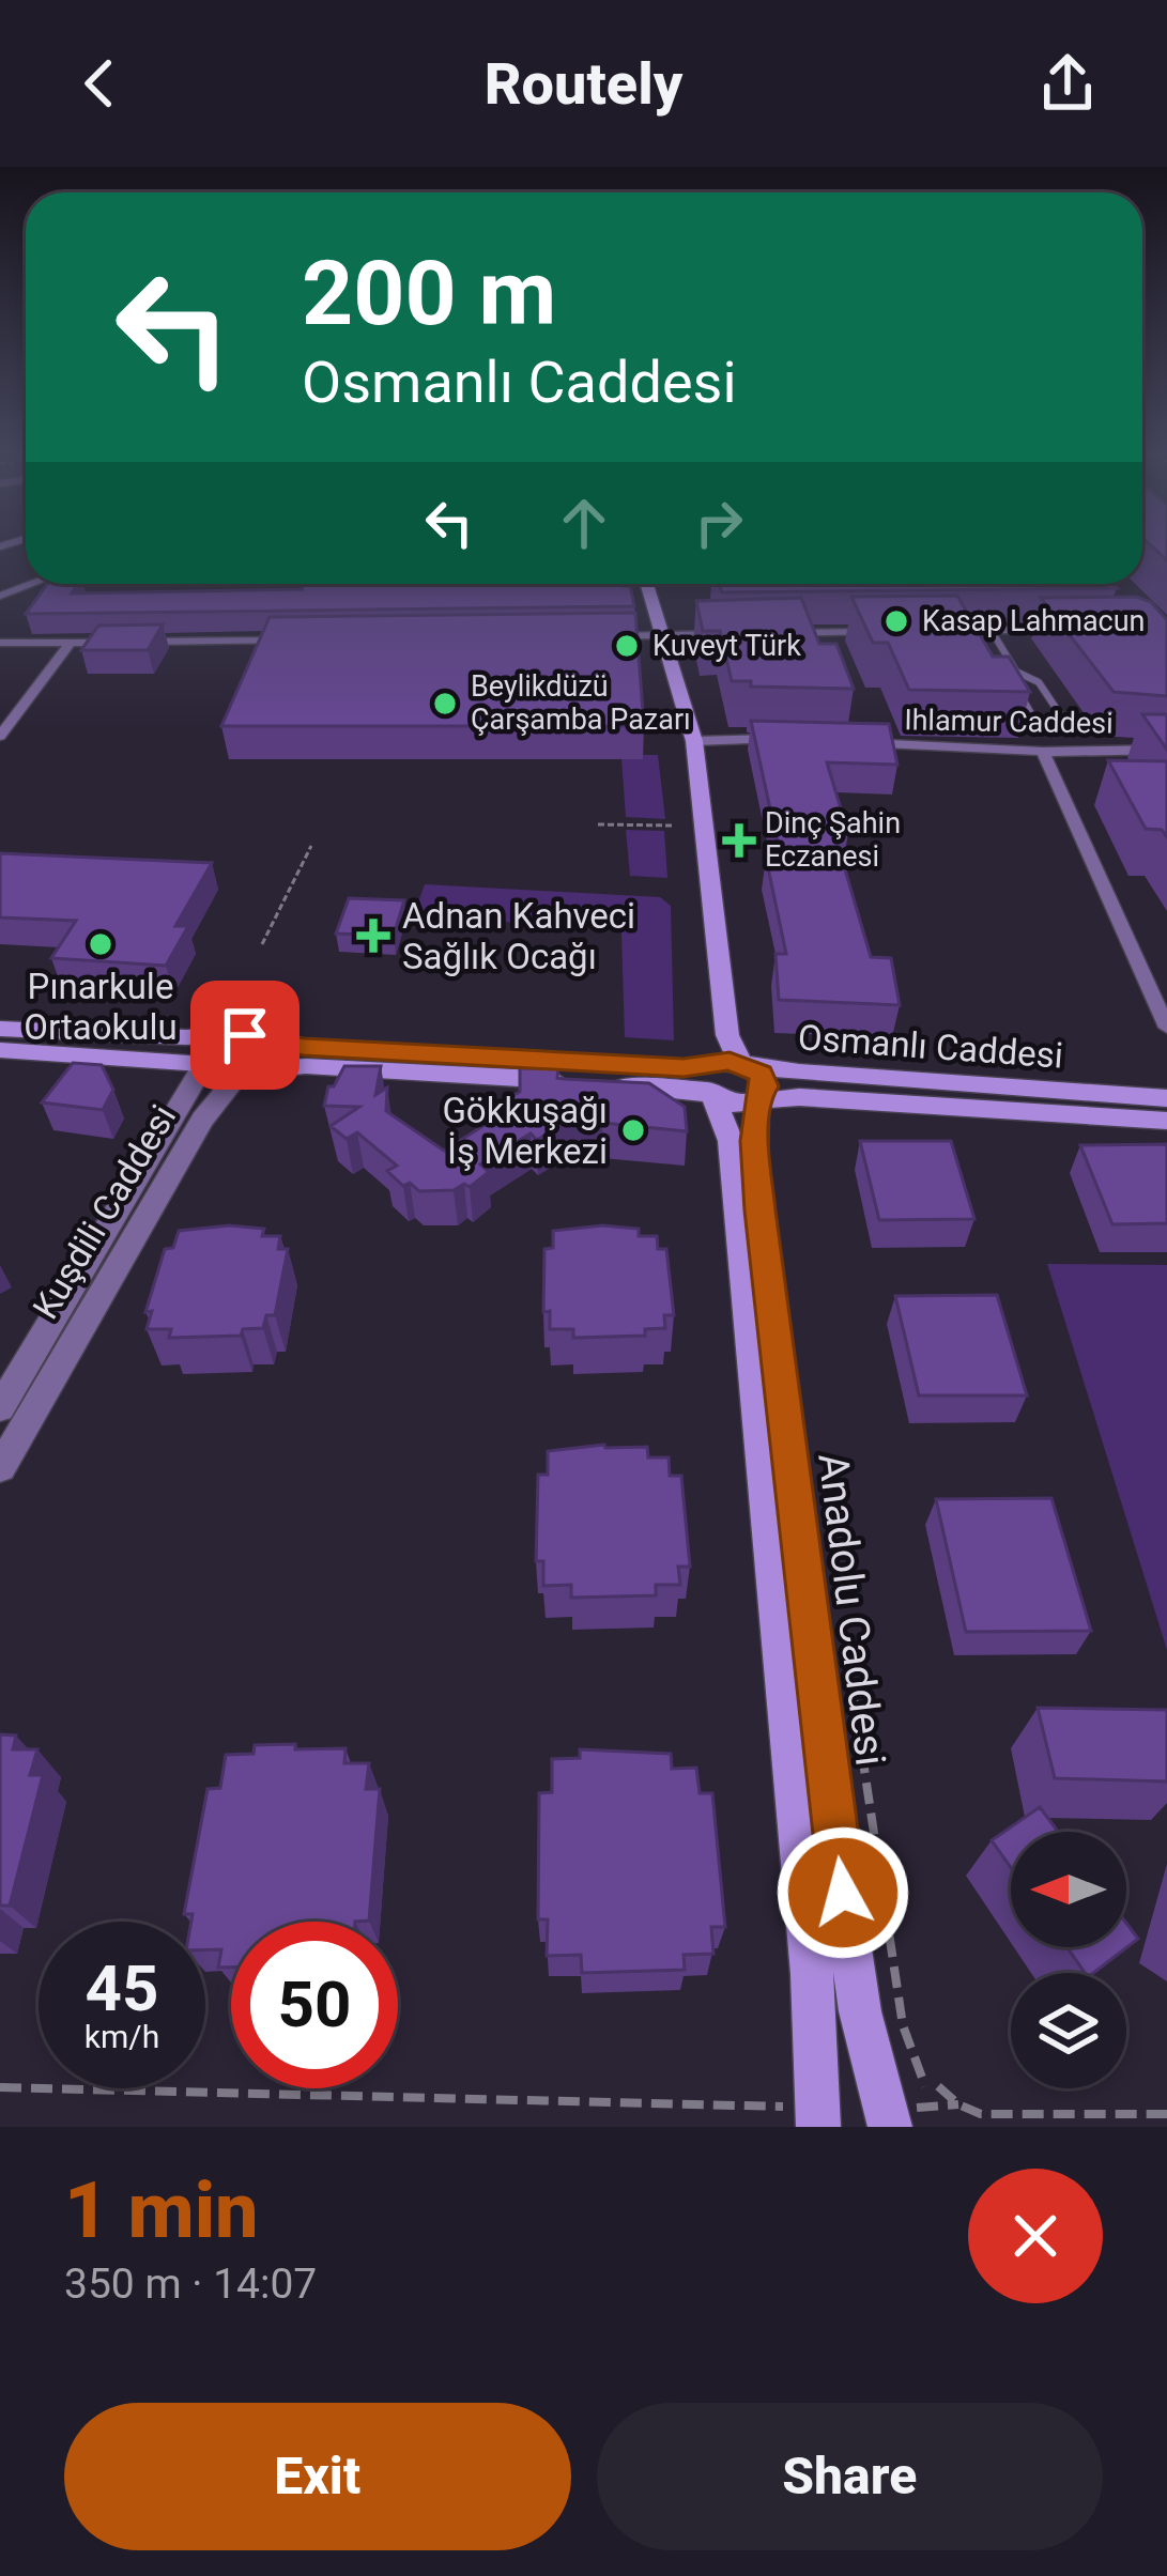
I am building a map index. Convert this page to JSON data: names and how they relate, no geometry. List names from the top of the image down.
{
  "streets": {
    "main road": ["Osmanlı Caddesi", "Anadolu Caddesi"],
    "street": ["Ihlamur Caddesi", "Kuşdili Caddesi"]
  },
  "crossings": [
    ["Osmanlı Caddesi", "Kuşdili Caddesi"],
    ["Osmanlı Caddesi", "Anadolu Caddesi"]
  ],
  "places": {
    "other": [
      "Kasap Lahmacun",
      "Kuveyt Türk",
      "Beylikdüzü Çarşamba Pazarı",
      "Pınarkule Ortaokulu",
      "Gökkuşağı İş Merkezi"
    ],
    "health": ["Dinç Şahin Eczanesi", "Adnan Kahveci Sağlık Ocağı"]
  },
  "north": "left",
  "page": {
    "header": "Routely",
    "turn": ["200 m", "Osmanlı Caddesi"],
    "speed": "45 km/h",
    "limit": "50",
    "heading": ["1 min", "350 m · 14:07"],
    "buttons": ["Exit", "Share"]
  }
}
